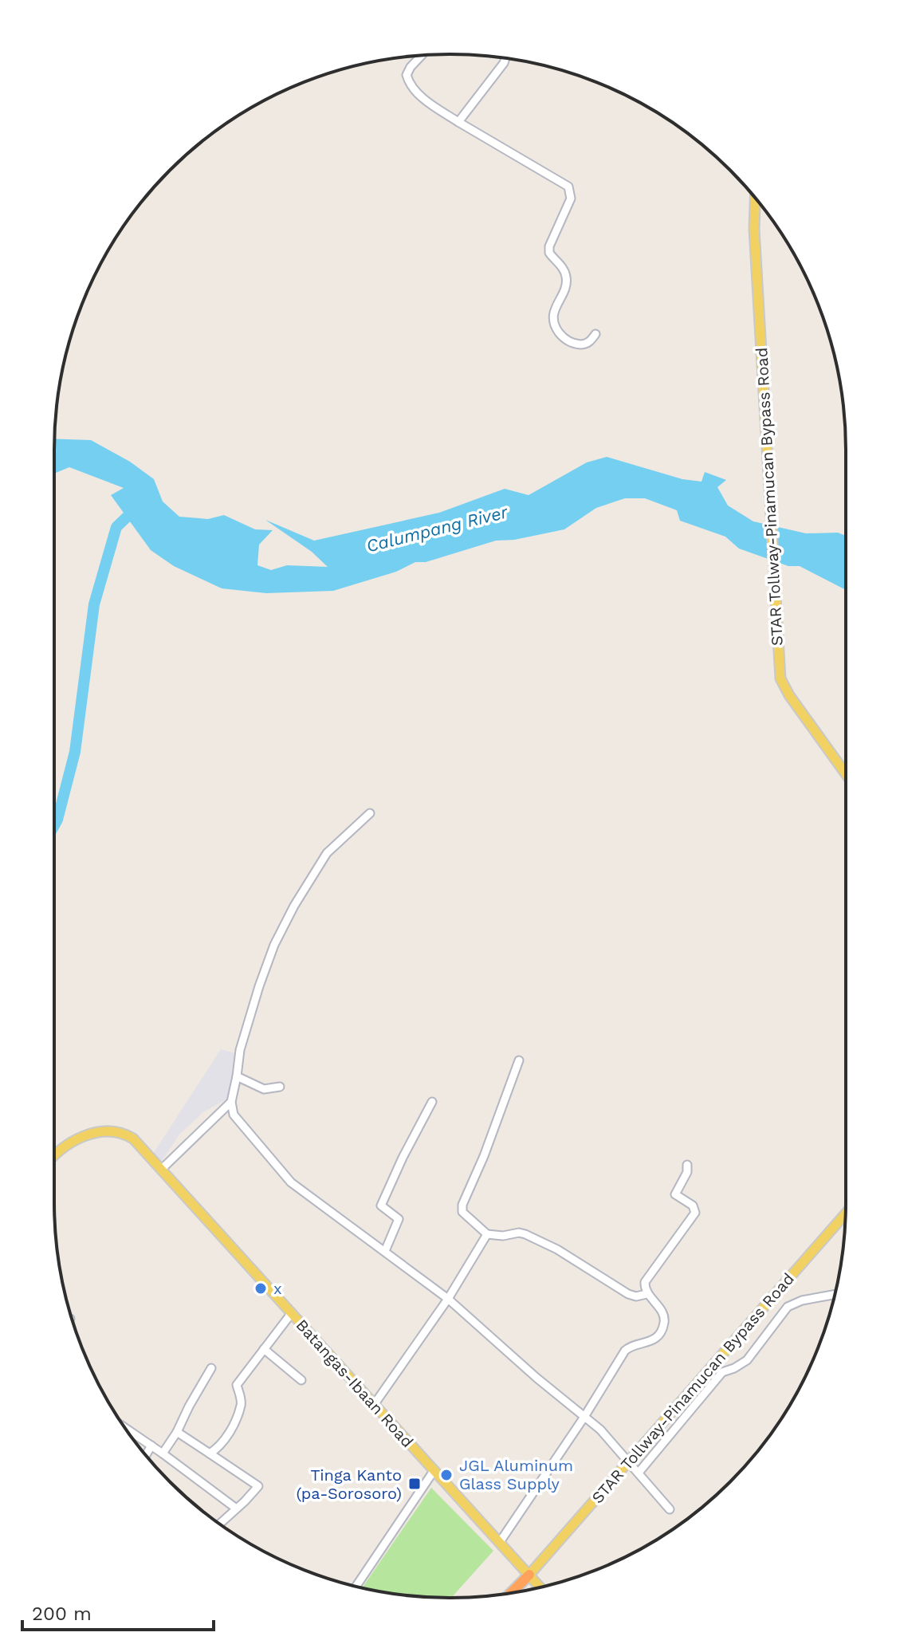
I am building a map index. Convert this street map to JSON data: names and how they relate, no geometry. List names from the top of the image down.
{
  "streets": {
    "main road": ["STAR Tollway-Pinamucan Bypass Road", "Batangas-Ibaan Road"]
  },
  "crossings": [
    ["STAR Tollway-Pinamucan Bypass Road", "Batangas-Ibaan Road"]
  ],
  "water": ["Calumpang River"],
  "places": {
    "other": ["x", "JGL Aluminum Glass Supply"],
    "transit": ["Tinga Kanto (pa-Sorosoro)"]
  },
  "scale_bar": "200 m"
}
